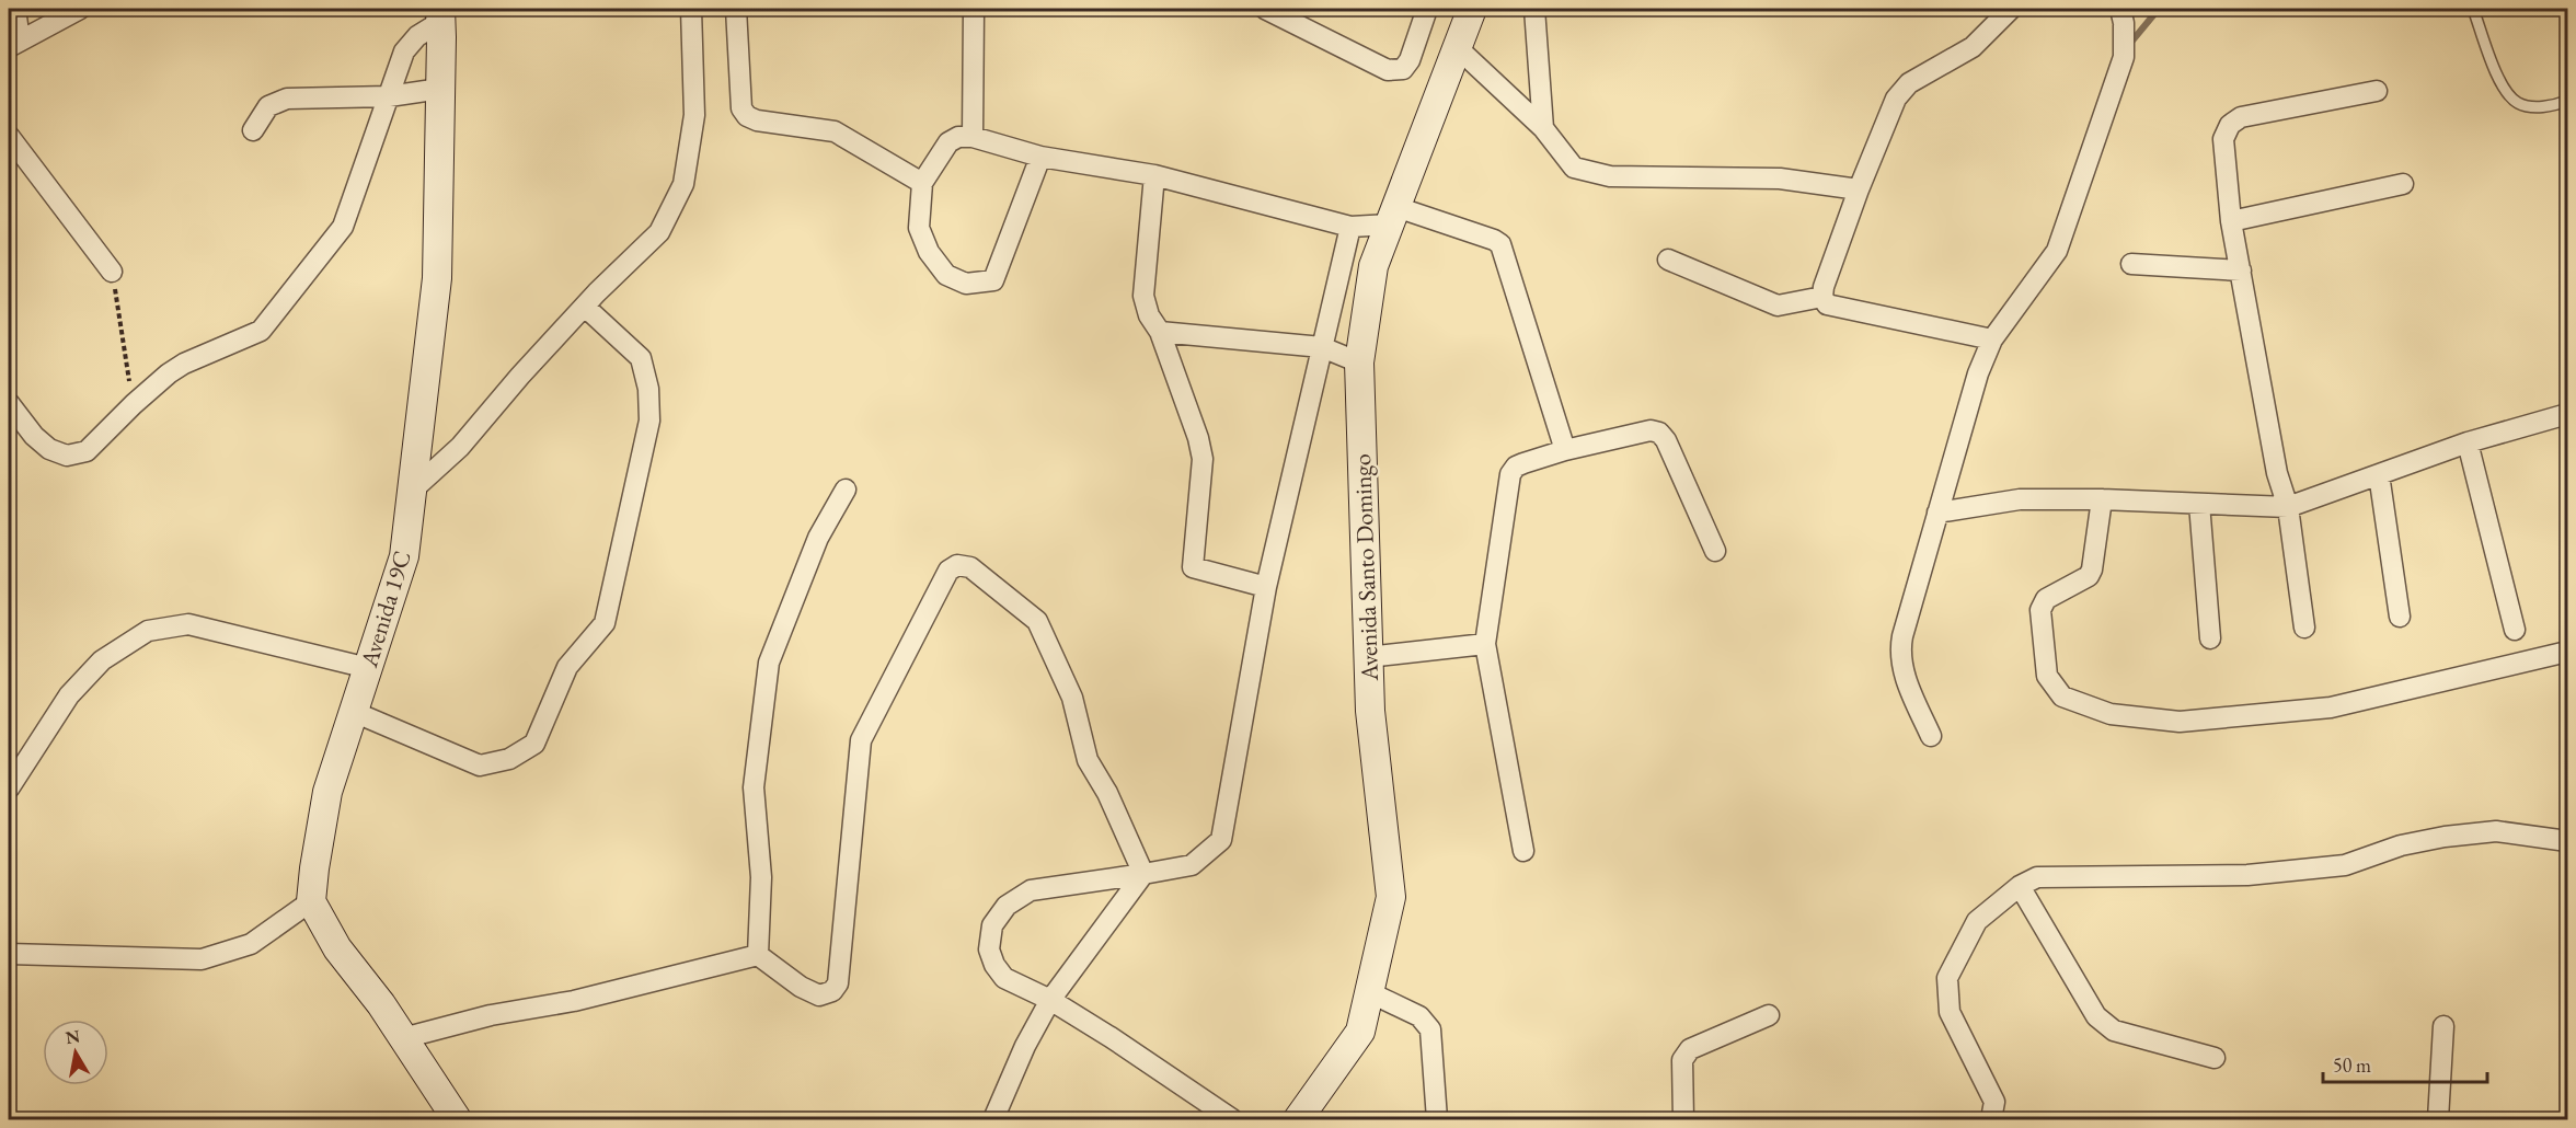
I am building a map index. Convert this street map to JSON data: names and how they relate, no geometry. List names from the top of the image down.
{
  "streets": {
    "street": ["Avenida Santo Domingo", "Avenida 19C"]
  },
  "scale_bar": "50 m",
  "north": "top"
}
